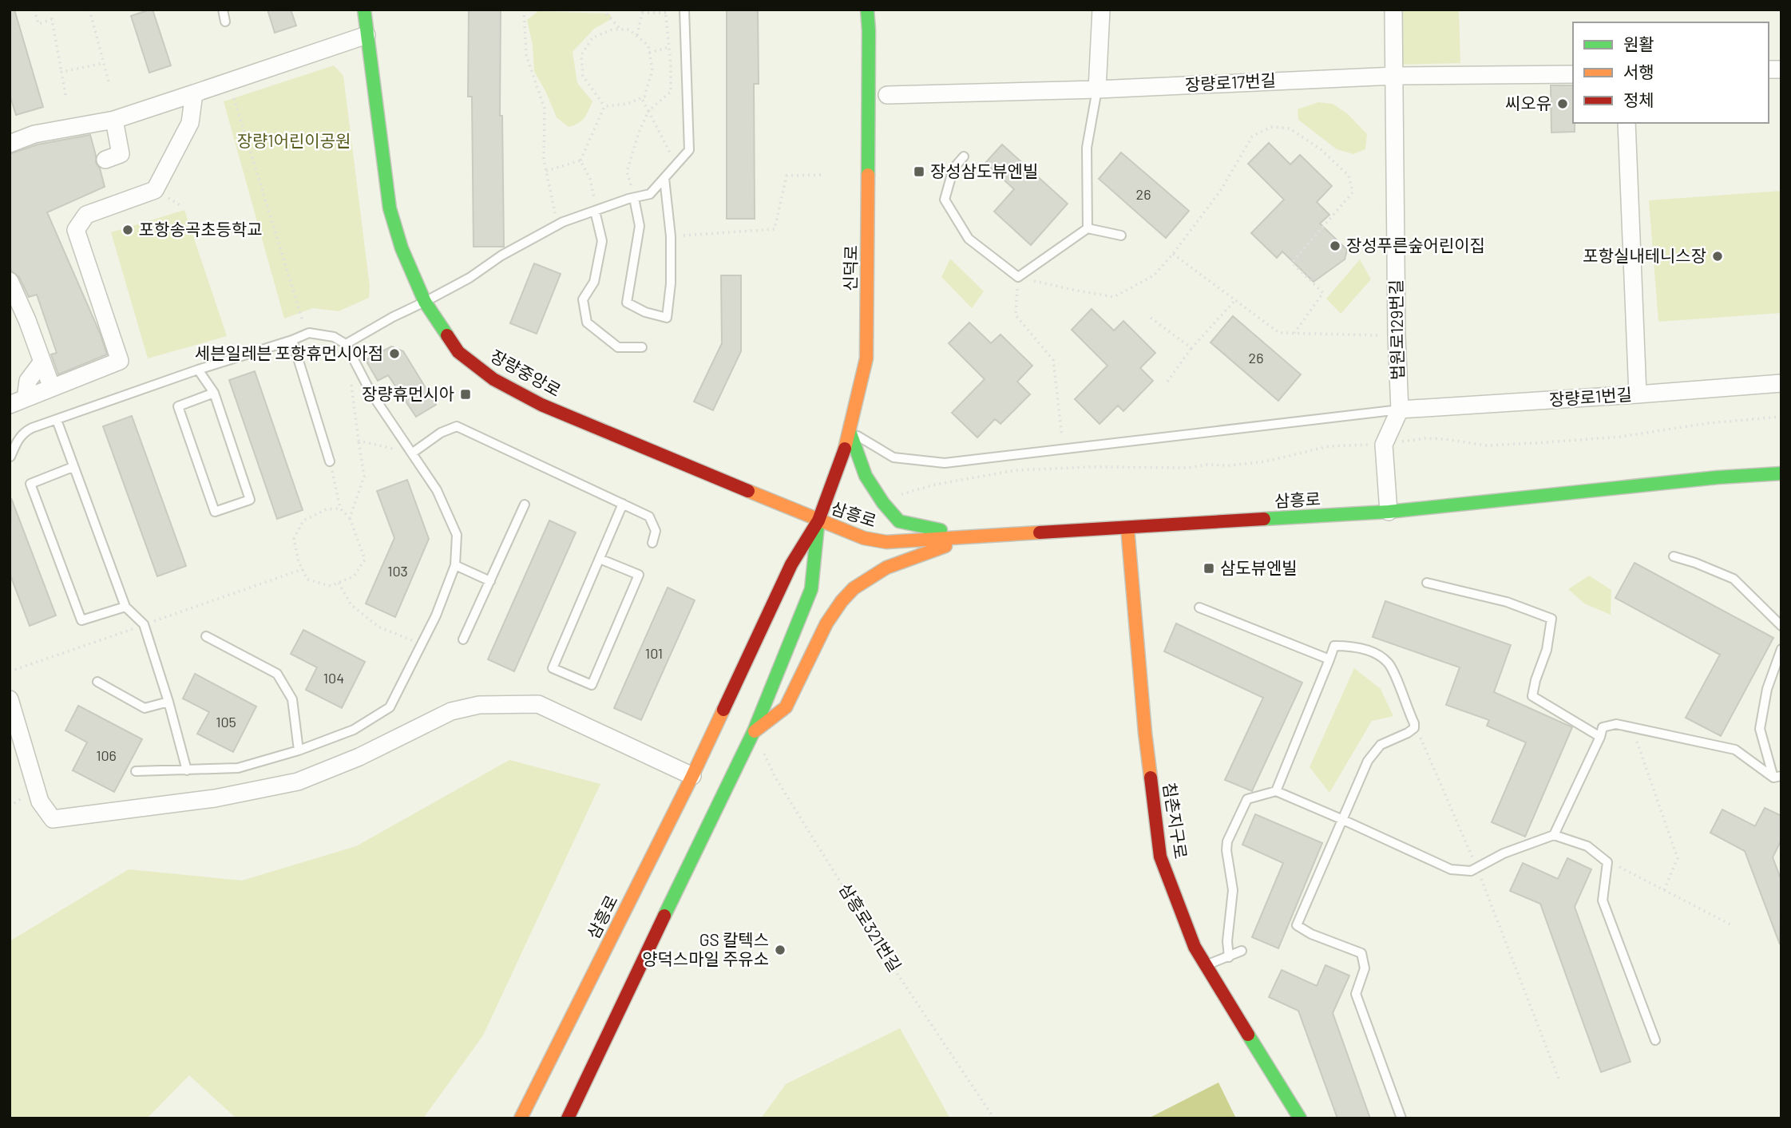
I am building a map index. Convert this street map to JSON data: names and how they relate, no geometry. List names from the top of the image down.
{
  "streets": {
    "main road": [
      "신덕로",
      "장량중앙로",
      "삼흥로",
      "침촌지구로"
    ],
    "street": ["장량로17번길", "법원로129번길", "장량로1번길"],
    "path": ["삼흥로321번길"]
  },
  "crossings": [
    ["장량로17번길", "법원로129번길"],
    ["신덕로", "장량중앙로"],
    ["신덕로", "삼흥로"],
    ["법원로129번길", "장량로1번길"],
    ["법원로129번길", "삼흥로"],
    ["장량중앙로", "삼흥로"],
    ["삼흥로", "침촌지구로"],
    ["삼흥로", "삼흥로321번길"]
  ],
  "parks": ["장량1어린이공원"],
  "places": {
    "other": [
      "씨오유",
      "포항송곡초등학교",
      "장성푸른숲어린이집",
      "포항실내테니스장",
      "세븐일레븐 포항휴먼시아점",
      "GS 칼텍스 양덕스마일 주유소"
    ],
    "transit": ["장성삼도뷰엔빌", "장량휴먼시아", "삼도뷰엔빌"]
  },
  "house_numbers": [
    "26",
    "26",
    "103",
    "101",
    "104",
    "105",
    "106"
  ],
  "legend": ["원활", "서행", "정체"]
}
